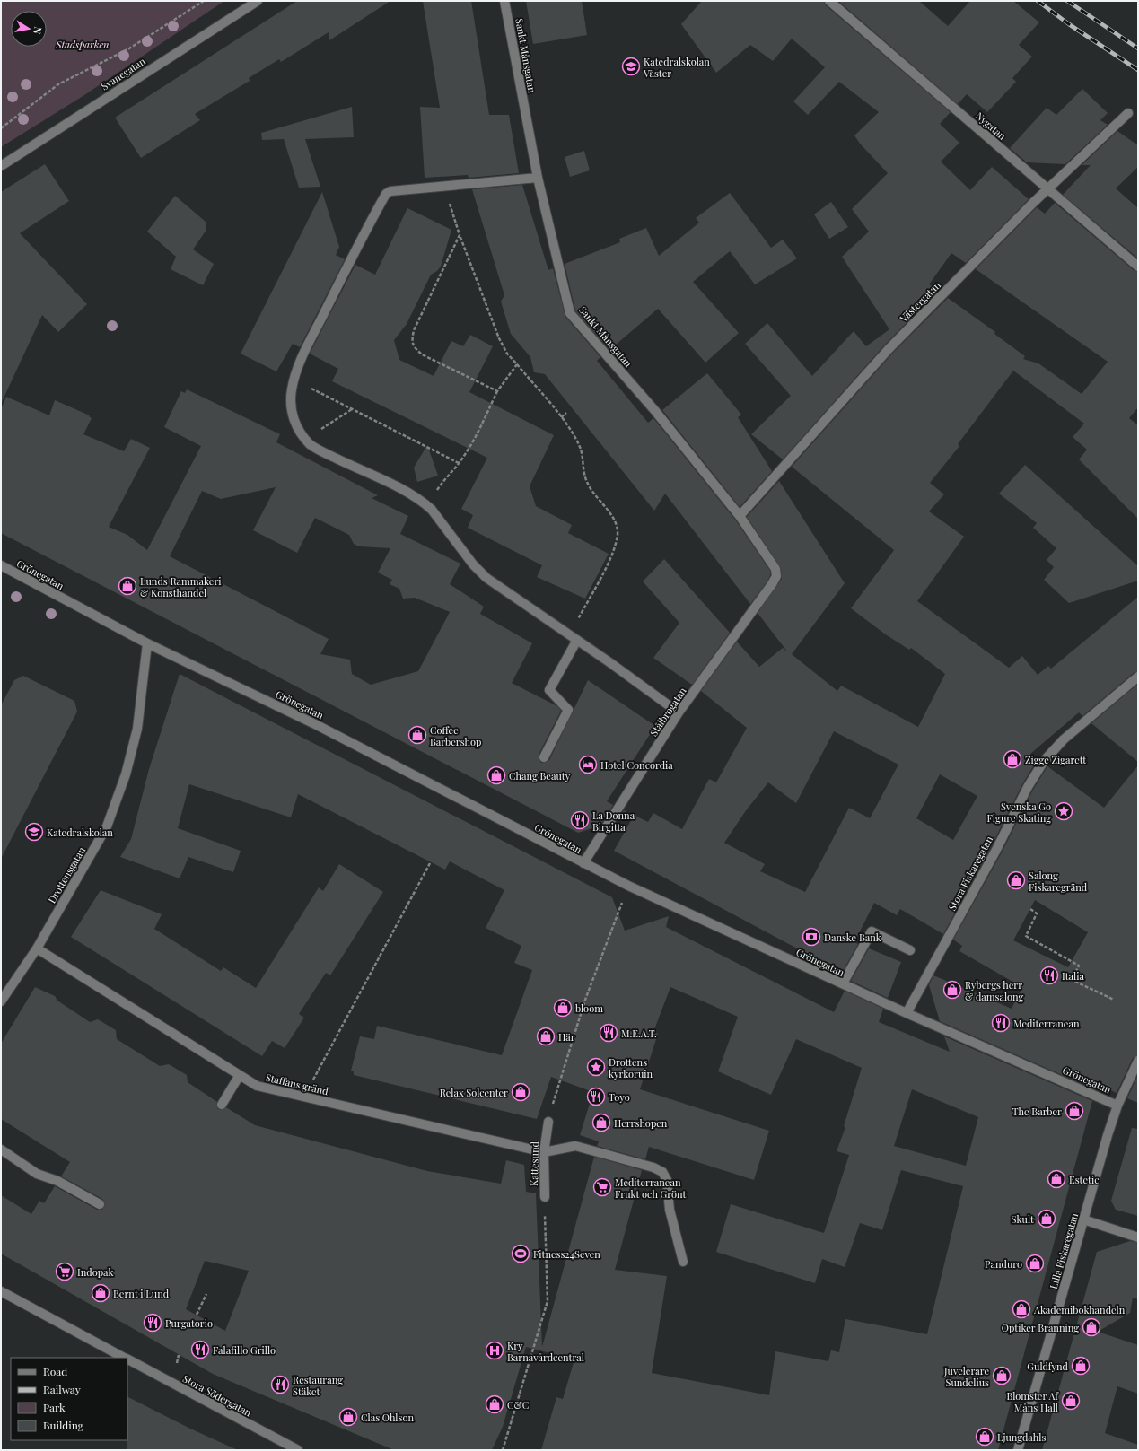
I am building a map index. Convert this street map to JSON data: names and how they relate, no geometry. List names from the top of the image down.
{
  "streets": {
    "street": [
      "Sankt Månsgatan",
      "Svanegatan",
      "Nygatan",
      "Västergatan",
      "Grönegatan",
      "Stålbrogatan",
      "Stora Fiskaregatan",
      "Drottensgatan",
      "Staffans gränd",
      "Kattesund",
      "Lilla Fiskaregatan",
      "Stora Södergatan"
    ]
  },
  "crossings": [
    ["Sankt Månsgatan", "Västergatan"],
    ["Sankt Månsgatan", "Stålbrogatan"],
    ["Nygatan", "Västergatan"],
    ["Grönegatan", "Stålbrogatan"],
    ["Grönegatan", "Stora Fiskaregatan"],
    ["Grönegatan", "Drottensgatan"],
    ["Grönegatan", "Lilla Fiskaregatan"],
    ["Drottensgatan", "Staffans gränd"],
    ["Staffans gränd", "Kattesund"]
  ],
  "parks": ["Stadsparken"],
  "places": {
    "school or university": ["Katedralskolan Väster", "Katedralskolan"],
    "shop": [
      "Lunds Rammakeri & Konsthandel",
      "Coffee Barbershop",
      "Zigge Zigarett",
      "Chang Beauty",
      "Salong Fiskaregränd",
      "Rybergs herr & damsalong",
      "bloom",
      "Här",
      "Relax Solcenter",
      "The Barber",
      "Herrshopen",
      "Estetic",
      "Skult",
      "Panduro",
      "Bernt i Lund",
      "Akademibokhandeln",
      "Optiker Branning",
      "Guldfynd",
      "Juvelerare Sundelius",
      "Blomster Af Måns Hall",
      "C&C",
      "Clas Ohlson",
      "Ljungdahls"
    ],
    "hotel": ["Hotel Concordia"],
    "place": ["Svenska Go Figure Skating", "Drottens kyrkoruin"],
    "restaurant": [
      "La Donna Birgitta",
      "Italia",
      "Mediterranean",
      "M.E.A.T.",
      "Toyo",
      "Purgatorio",
      "Falafillo Grillo",
      "Restaurang Stäket"
    ],
    "bank": ["Danske Bank"],
    "supermarket": ["Mediterranean Frukt och Grönt", "Indopak"],
    "sports": ["Fitness24Seven"],
    "hospital": ["Kry Barnavårdcentral"]
  },
  "legend": [
    "Road",
    "Railway",
    "Park",
    "Building"
  ],
  "north": "right"
}
